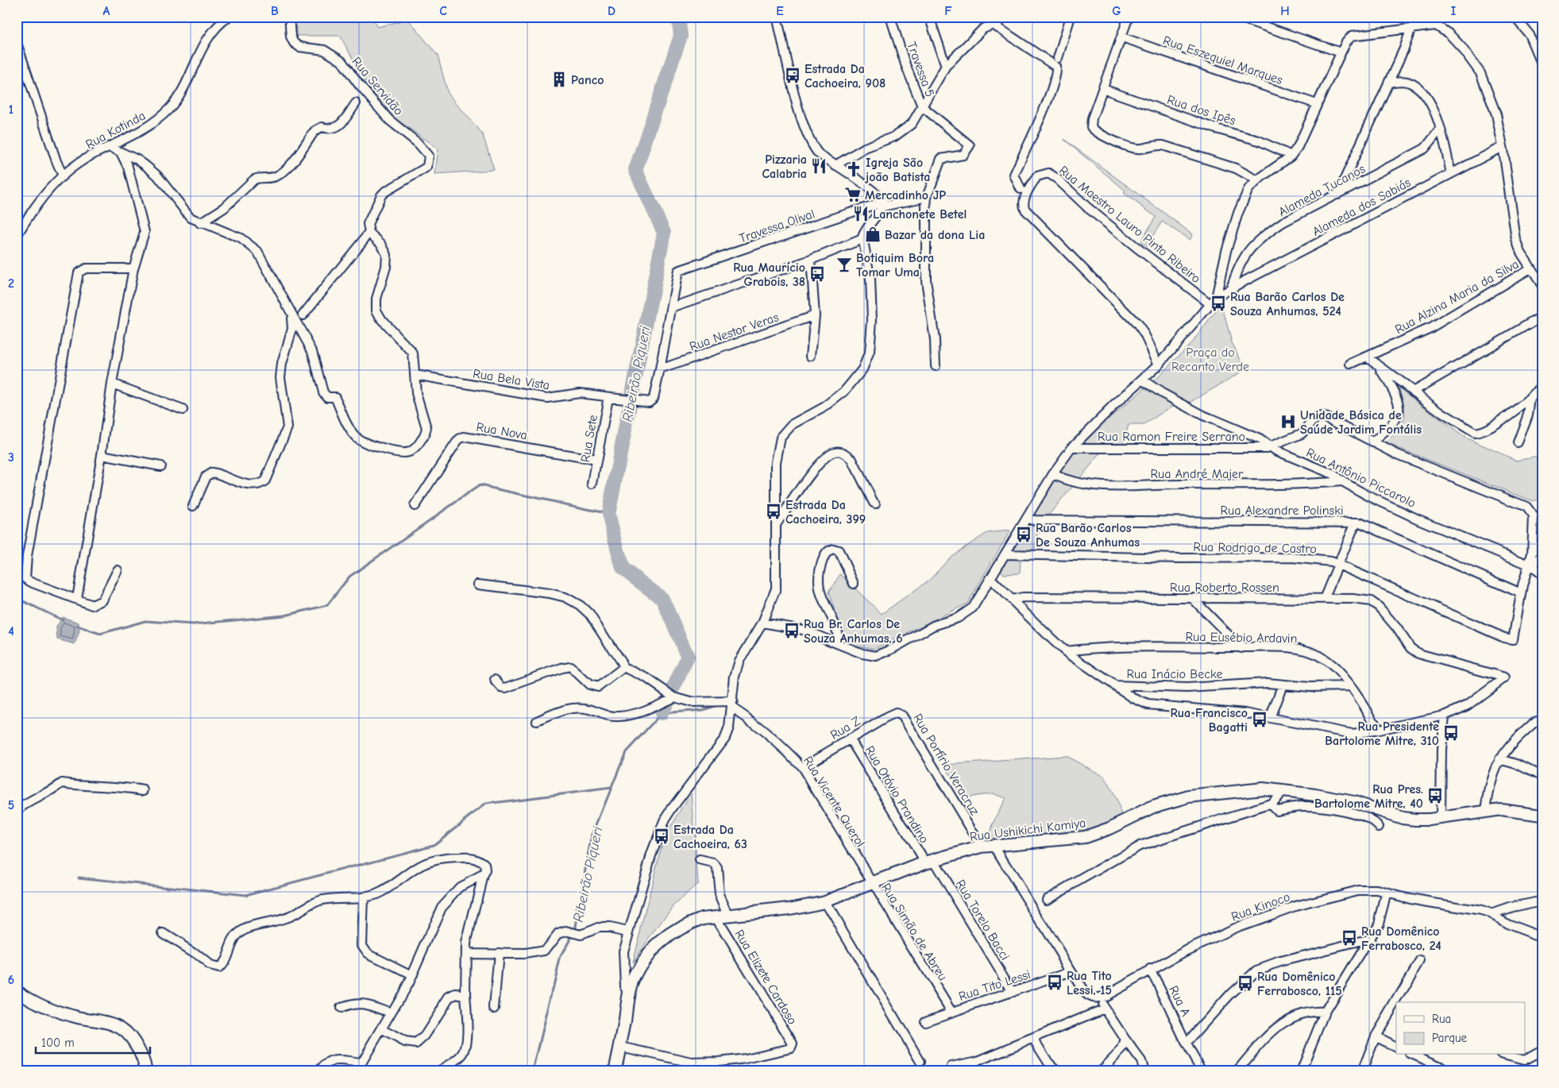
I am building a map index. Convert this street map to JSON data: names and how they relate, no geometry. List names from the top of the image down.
{
  "streets": {
    "main road": ["Rua Ushikichi Kamiya"],
    "street": [
      "Rua Eszequiel Marques",
      "Travessa 5",
      "Rua Servidão",
      "Rua dos Ipês",
      "Rua Kotinda",
      "Alameda Tucanos",
      "Alameda dos Sabiás",
      "Rua Maestro Lauro Pinto Ribeiro",
      "Travessa Olival",
      "Rua Alzina Maria da Silva",
      "Rua Nestor Veras",
      "Rua Bela Vista",
      "Rua Nova",
      "Rua Ramon Freire Serrano",
      "Rua Sete",
      "Rua André Majer",
      "Rua Antônio Piccarolo",
      "Rua Alexandre Polinski",
      "Rua Rodrigo de Castro",
      "Rua Roberto Rossen",
      "Rua Eusébio Ardavin",
      "Rua Inácio Becke",
      "Rua Z",
      "Rua Porfírio Veracruz",
      "Rua Otávio Prandino",
      "Rua Vicente Querol",
      "Rua Kinoco",
      "Rua Torelo Bacci",
      "Rua Simão de Abreu",
      "Rua Elizete Cardoso",
      "Rua Tito Lessi",
      "Rua A"
    ]
  },
  "crossings": [
    ["Alameda Tucanos", "Alameda dos Sabiás"],
    ["Alameda dos Sabiás", "Rua Maestro Lauro Pinto Ribeiro"],
    ["Rua Nestor Veras", "Rua Bela Vista"],
    ["Rua Bela Vista", "Rua Sete"],
    ["Rua Nova", "Rua Sete"],
    ["Rua Ramon Freire Serrano", "Rua Antônio Piccarolo"],
    ["Rua André Majer", "Rua Antônio Piccarolo"],
    ["Rua Alexandre Polinski", "Rua Rodrigo de Castro"],
    ["Rua Roberto Rossen", "Rua Inácio Becke"],
    ["Rua Eusébio Ardavin", "Rua Inácio Becke"],
    ["Rua Z", "Rua Porfírio Veracruz"],
    ["Rua Z", "Rua Otávio Prandino"],
    ["Rua Z", "Rua Vicente Querol"],
    ["Rua Porfírio Veracruz", "Rua Ushikichi Kamiya"],
    ["Rua Otávio Prandino", "Rua Ushikichi Kamiya"],
    ["Rua Otávio Prandino", "Rua Torelo Bacci"],
    ["Rua Vicente Querol", "Rua Ushikichi Kamiya"],
    ["Rua Vicente Querol", "Rua Simão de Abreu"],
    ["Rua Ushikichi Kamiya", "Rua Torelo Bacci"],
    ["Rua Ushikichi Kamiya", "Rua Simão de Abreu"],
    ["Rua Ushikichi Kamiya", "Rua Elizete Cardoso"],
    ["Rua Kinoco", "Rua A"],
    ["Rua Torelo Bacci", "Rua Tito Lessi"],
    ["Rua Simão de Abreu", "Rua Tito Lessi"]
  ],
  "water": ["Ribeirão Piqueri"],
  "parks": ["Praça do Recanto Verde"],
  "places": {
    "bus stop": [
      "Estrada Da Cachoeira, 908",
      "Rua Maurício Grabois, 38",
      "Rua Barão Carlos De Souza Anhumas, 524",
      "Estrada Da Cachoeira, 399",
      "Rua Barão Carlos De Souza Anhumas",
      "Rua Br. Carlos De Souza Anhumas, 6",
      "Rua Francisco Bagatti",
      "Rua Presidente Bartolome Mitre, 310",
      "Rua Pres. Bartolome Mitre, 40",
      "Estrada Da Cachoeira, 63",
      "Rua Domênico Ferrabosco, 24",
      "Rua Tito Lessi, 15",
      "Rua Domênico Ferrabosco, 115"
    ],
    "building": ["Panco"],
    "restaurant": ["Pizzaria Calabria", "Lanchonete Betel"],
    "church": ["Igreja São joão Batista"],
    "supermarket": ["Mercadinho JP"],
    "shop": ["Bazar da dona Lia"],
    "bar": ["Botiquim Bora Tomar Uma"],
    "hospital": ["Unidade Básica de Saúde Jardim Fontális"]
  },
  "legend": ["Rua", "Parque"],
  "scale_bar": "100 m",
  "grid": {
    "columns": [
      "A",
      "B",
      "C",
      "D",
      "E",
      "F",
      "G",
      "H",
      "I"
    ],
    "rows": [
      "1",
      "2",
      "3",
      "4",
      "5",
      "6"
    ]
  }
}
